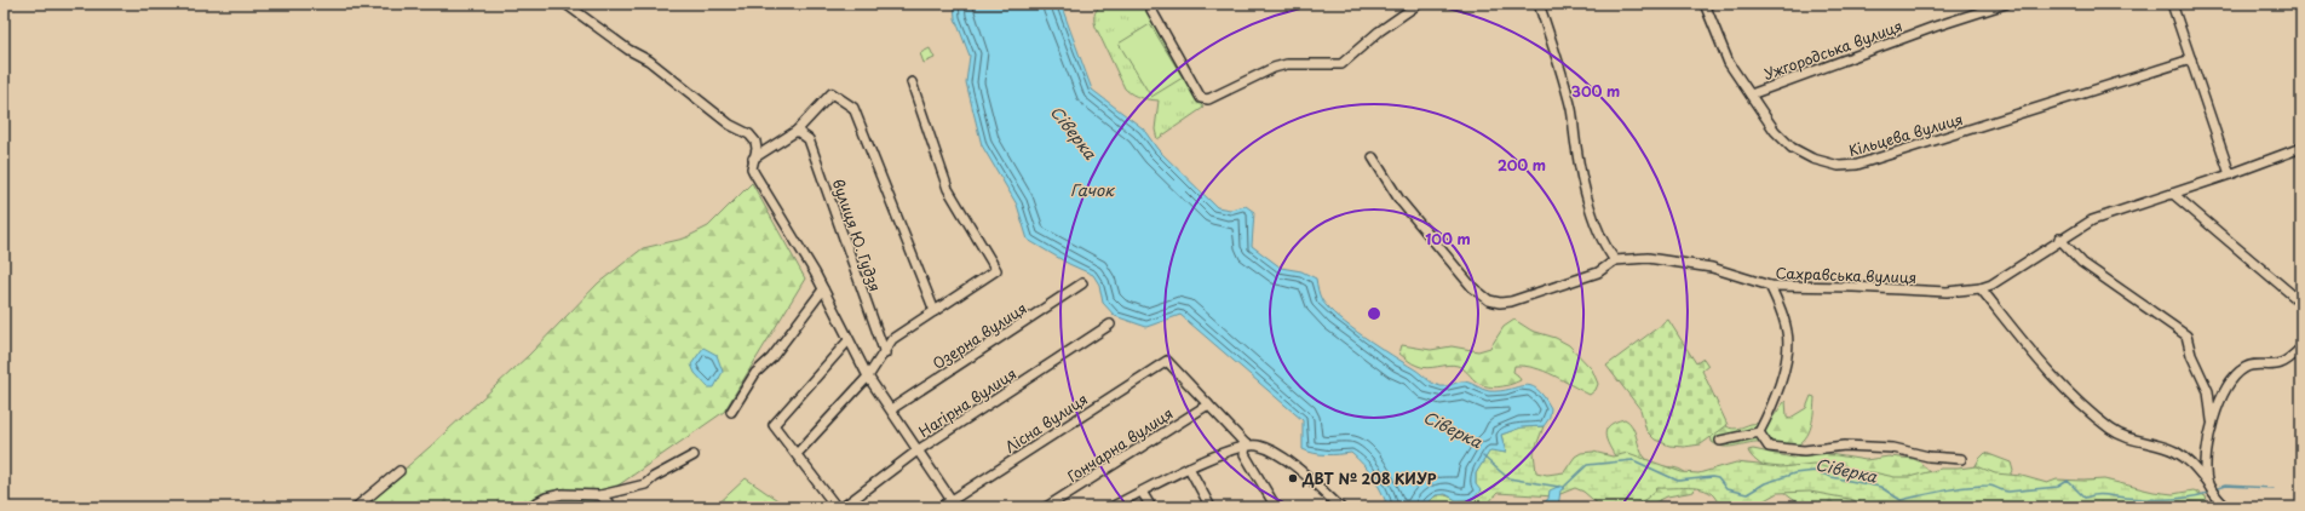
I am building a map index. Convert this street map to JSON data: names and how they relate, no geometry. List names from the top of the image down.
{
  "streets": {
    "street": [
      "Ужгородська вулиця",
      "Кільцева вулиця",
      "вулиця Ю. Гудзя",
      "Сахравська вулиця",
      "Озерна вулиця",
      "Нагірна вулиця",
      "Лісна вулиця",
      "Гончарна вулиця"
    ]
  },
  "crossings": [
    ["Ужгородська вулиця", "Кільцева вулиця"],
    ["Лісна вулиця", "Гончарна вулиця"]
  ],
  "water": ["Сіверка", "Гачок"],
  "places": ["ДВТ № 208 КИУР"],
  "rings": ["300 m", "200 m", "100 m"]
}
